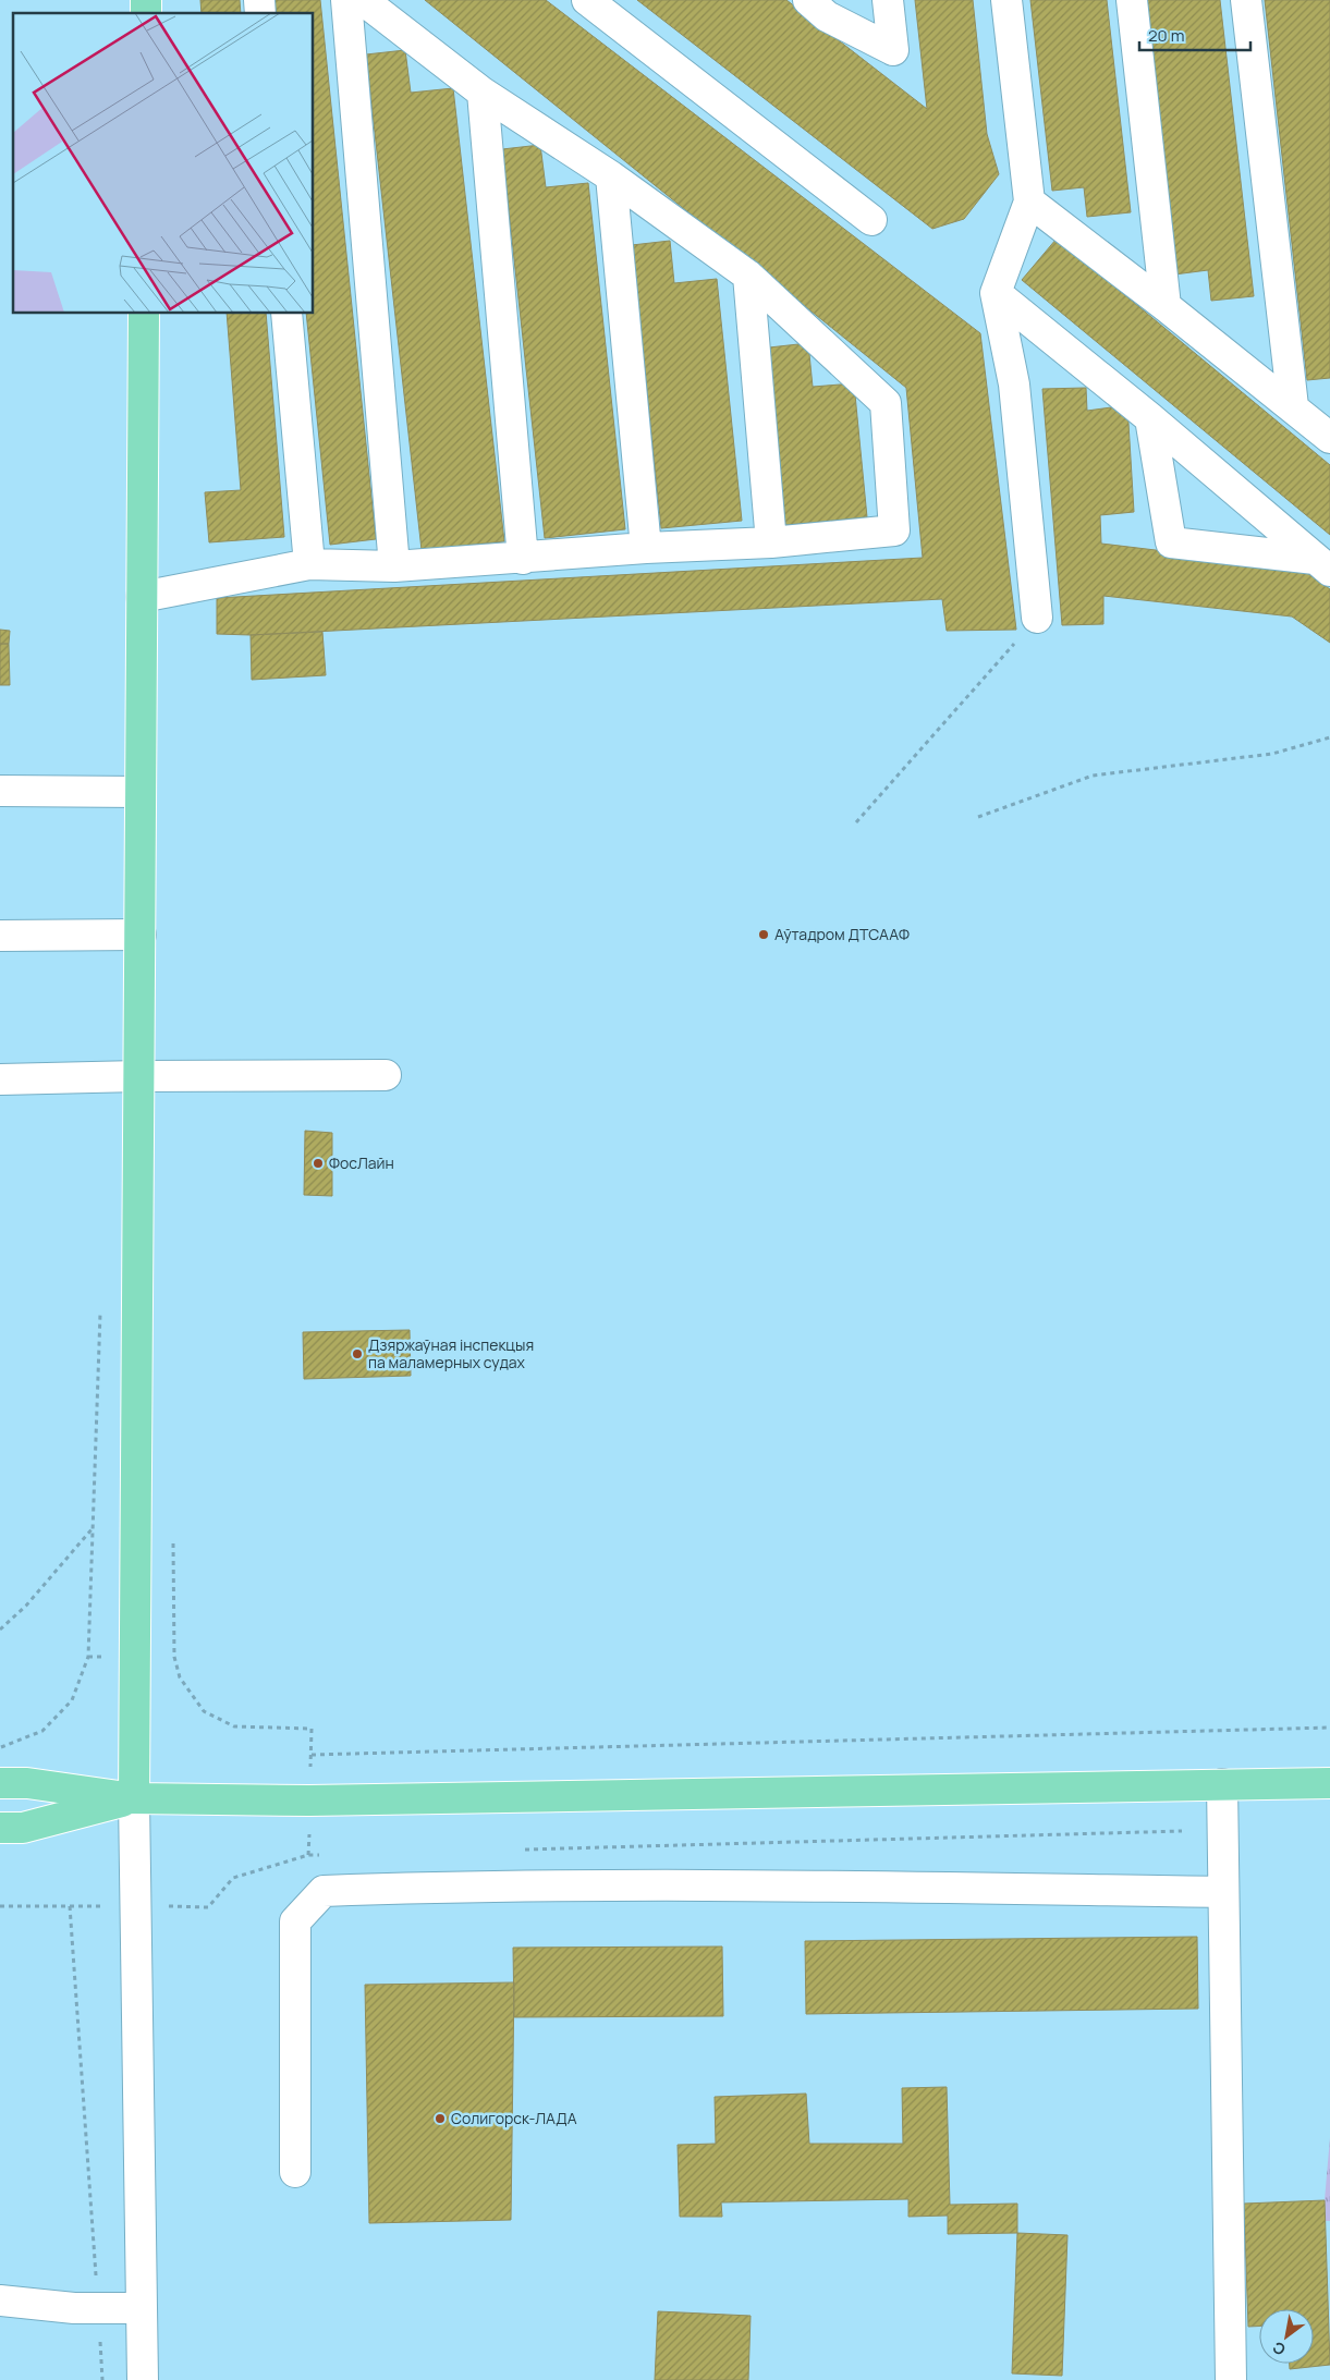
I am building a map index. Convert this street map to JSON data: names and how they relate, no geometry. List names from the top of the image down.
{
  "places": [
    "Аўтадром ДТСААФ",
    "ФосЛайн",
    "Дзяржаўная інспекцыя па маламерных судах",
    "Солигорск-ЛАДА"
  ],
  "scale_bar": "20 m",
  "north": "bottom left"
}
